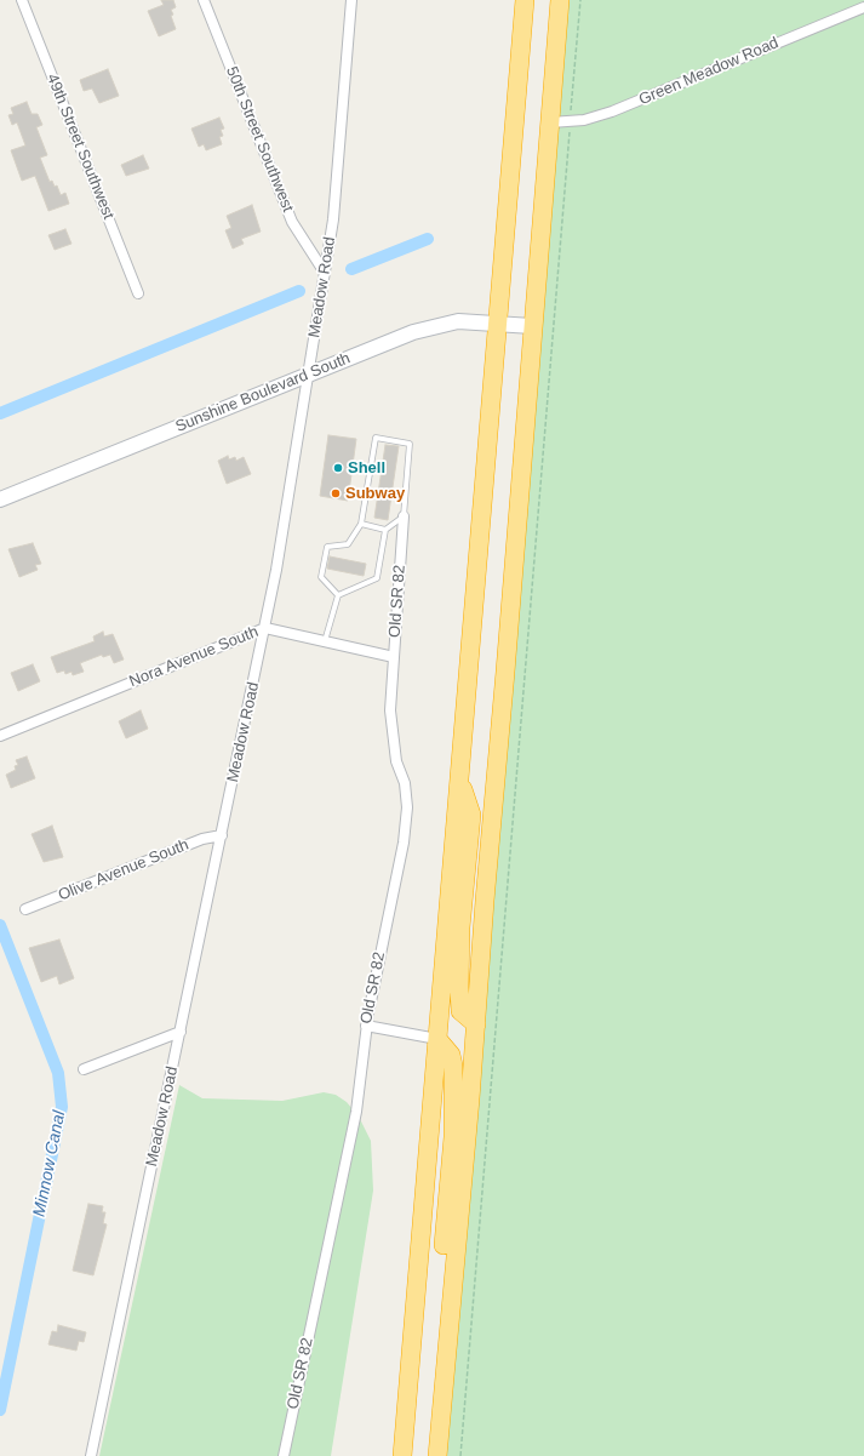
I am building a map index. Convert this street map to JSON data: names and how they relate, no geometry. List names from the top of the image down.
{
  "streets": {
    "street": [
      "Green Meadow Road",
      "50th Street Southwest",
      "49th Street Southwest",
      "Meadow Road",
      "Sunshine Boulevard South",
      "Old SR 82",
      "Nora Avenue South",
      "Olive Avenue South"
    ]
  },
  "crossings": [
    ["50th Street Southwest", "Meadow Road"],
    ["Meadow Road", "Sunshine Boulevard South"],
    ["Meadow Road", "Nora Avenue South"],
    ["Meadow Road", "Olive Avenue South"],
    ["Old SR 82", "Nora Avenue South"]
  ],
  "water": ["Minnow Canal"],
  "places": ["Shell", "Subway"]
}
